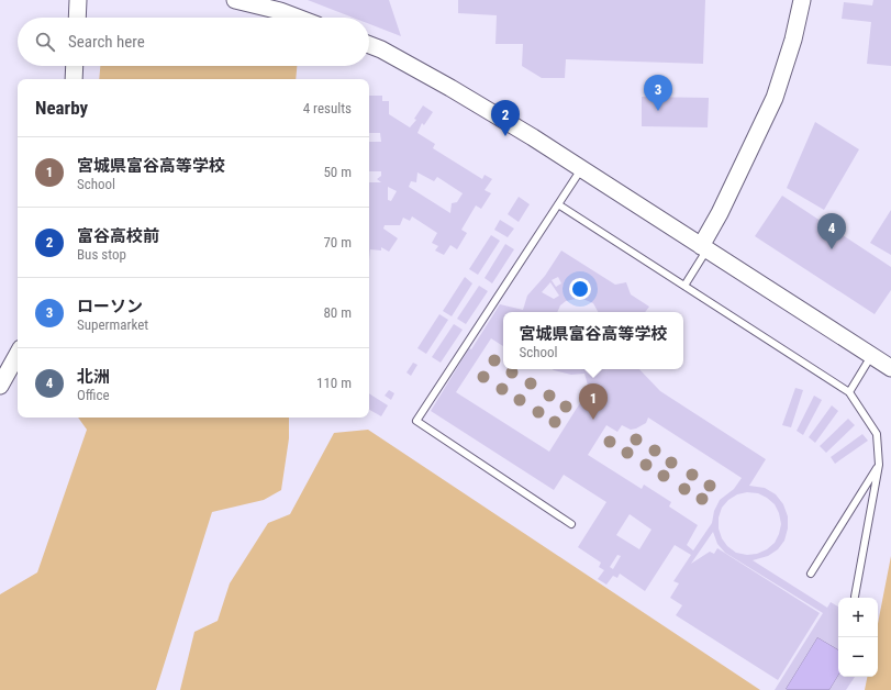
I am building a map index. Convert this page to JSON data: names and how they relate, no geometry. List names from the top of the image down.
{
  "page": {
    "search": "Search here",
    "pins": [
      "3",
      "2",
      "4",
      "1"
    ],
    "heading": ["Nearby", "4 results"],
    "list": [
      {
        "mark": "1",
        "name": "宮城県富谷高等学校",
        "note": "School",
        "value": "50 m"
      },
      {
        "mark": "2",
        "name": "富谷高校前",
        "note": "Bus stop",
        "value": "70 m"
      },
      {
        "mark": "3",
        "name": "ローソン",
        "note": "Supermarket",
        "value": "80 m"
      },
      {
        "mark": "4",
        "name": "北洲",
        "note": "Office",
        "value": "110 m"
      }
    ],
    "popup": ["宮城県富谷高等学校", "School"],
    "map_buttons": ["+", "−"]
  }
}
